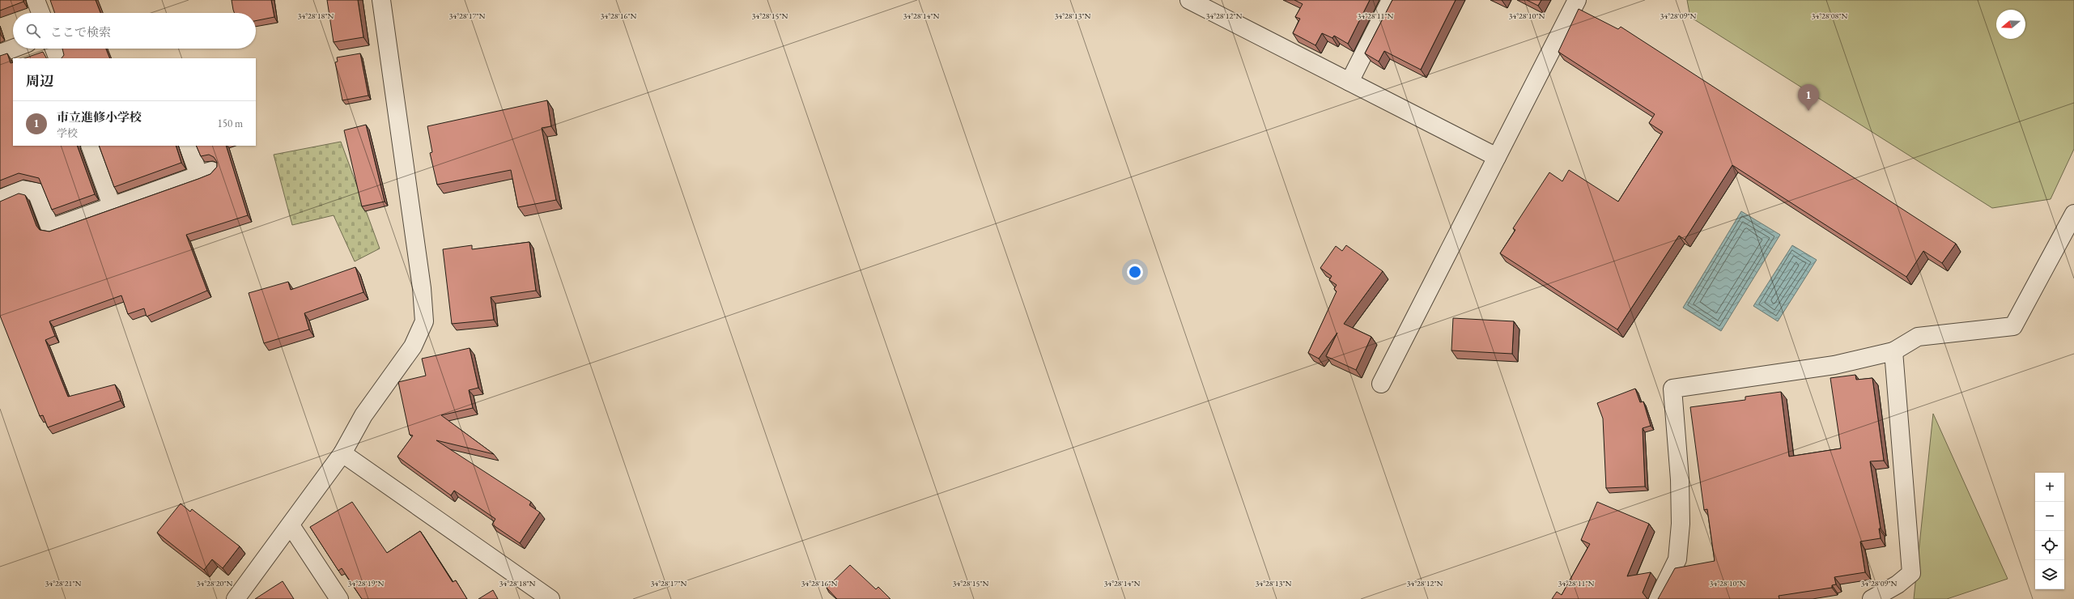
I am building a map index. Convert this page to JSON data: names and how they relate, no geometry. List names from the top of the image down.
{
  "north": "left",
  "page": {
    "search": "ここで検索",
    "heading": "周辺",
    "pins": "1",
    "list": [
      {
        "mark": "1",
        "name": "市立進修小学校",
        "note": "学校",
        "value": "150 m"
      }
    ],
    "map_buttons": ["+", "−"]
  },
  "coordinates": [
    "34°28'18\"N",
    "34°28'17\"N",
    "34°28'16\"N",
    "34°28'15\"N",
    "34°28'14\"N",
    "34°28'13\"N",
    "34°28'12\"N",
    "34°28'11\"N",
    "34°28'08\"N",
    "34°28'10\"N",
    "34°28'09\"N",
    "34°28'21\"N",
    "34°28'20\"N",
    "34°28'19\"N"
  ]
}
